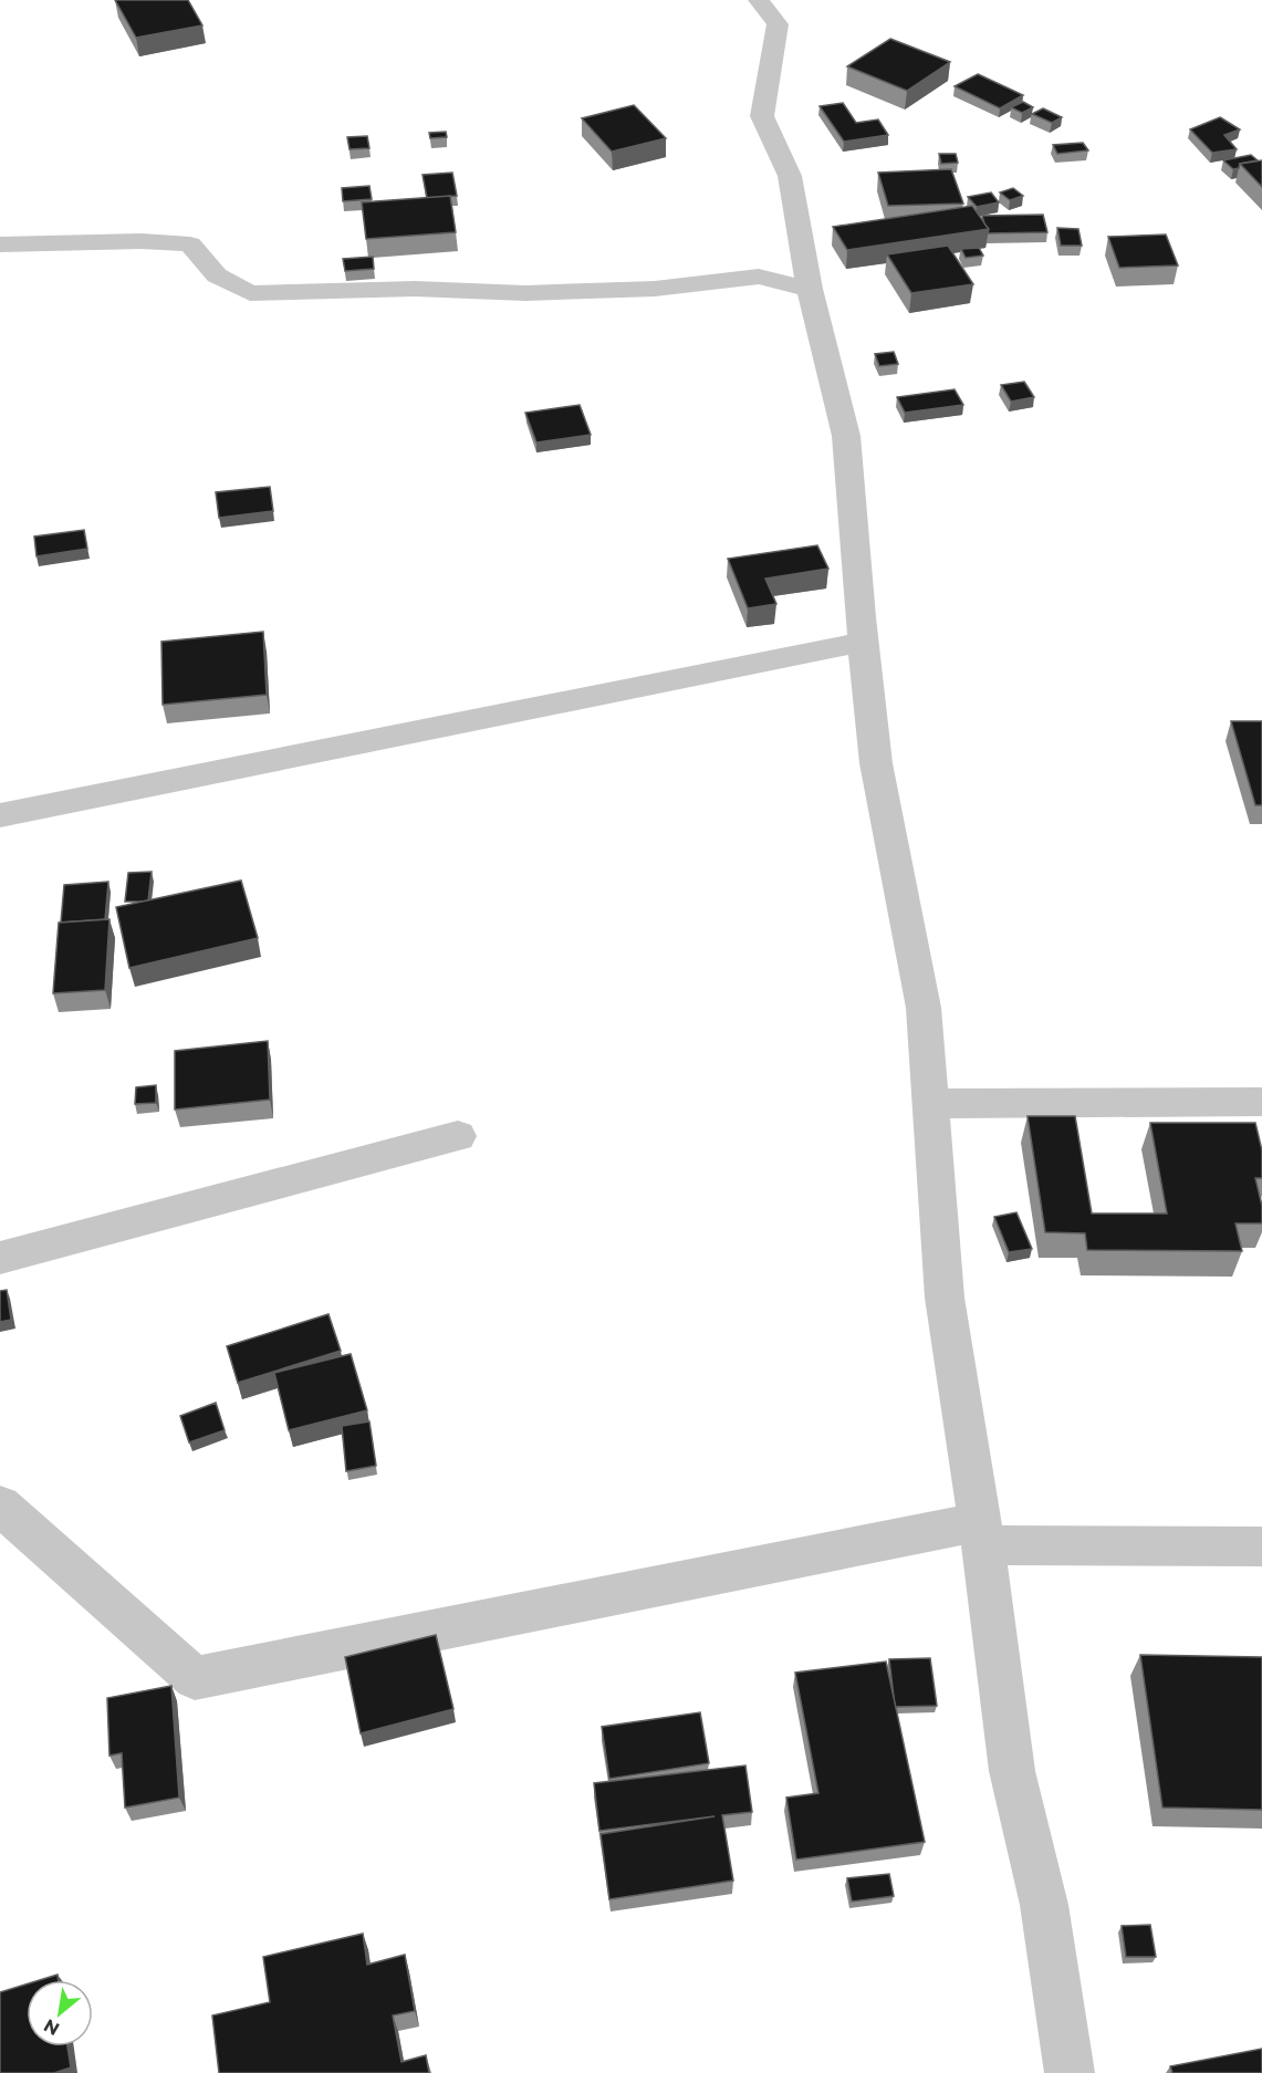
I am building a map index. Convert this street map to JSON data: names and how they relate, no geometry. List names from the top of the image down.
{
  "north": "bottom left"
}
